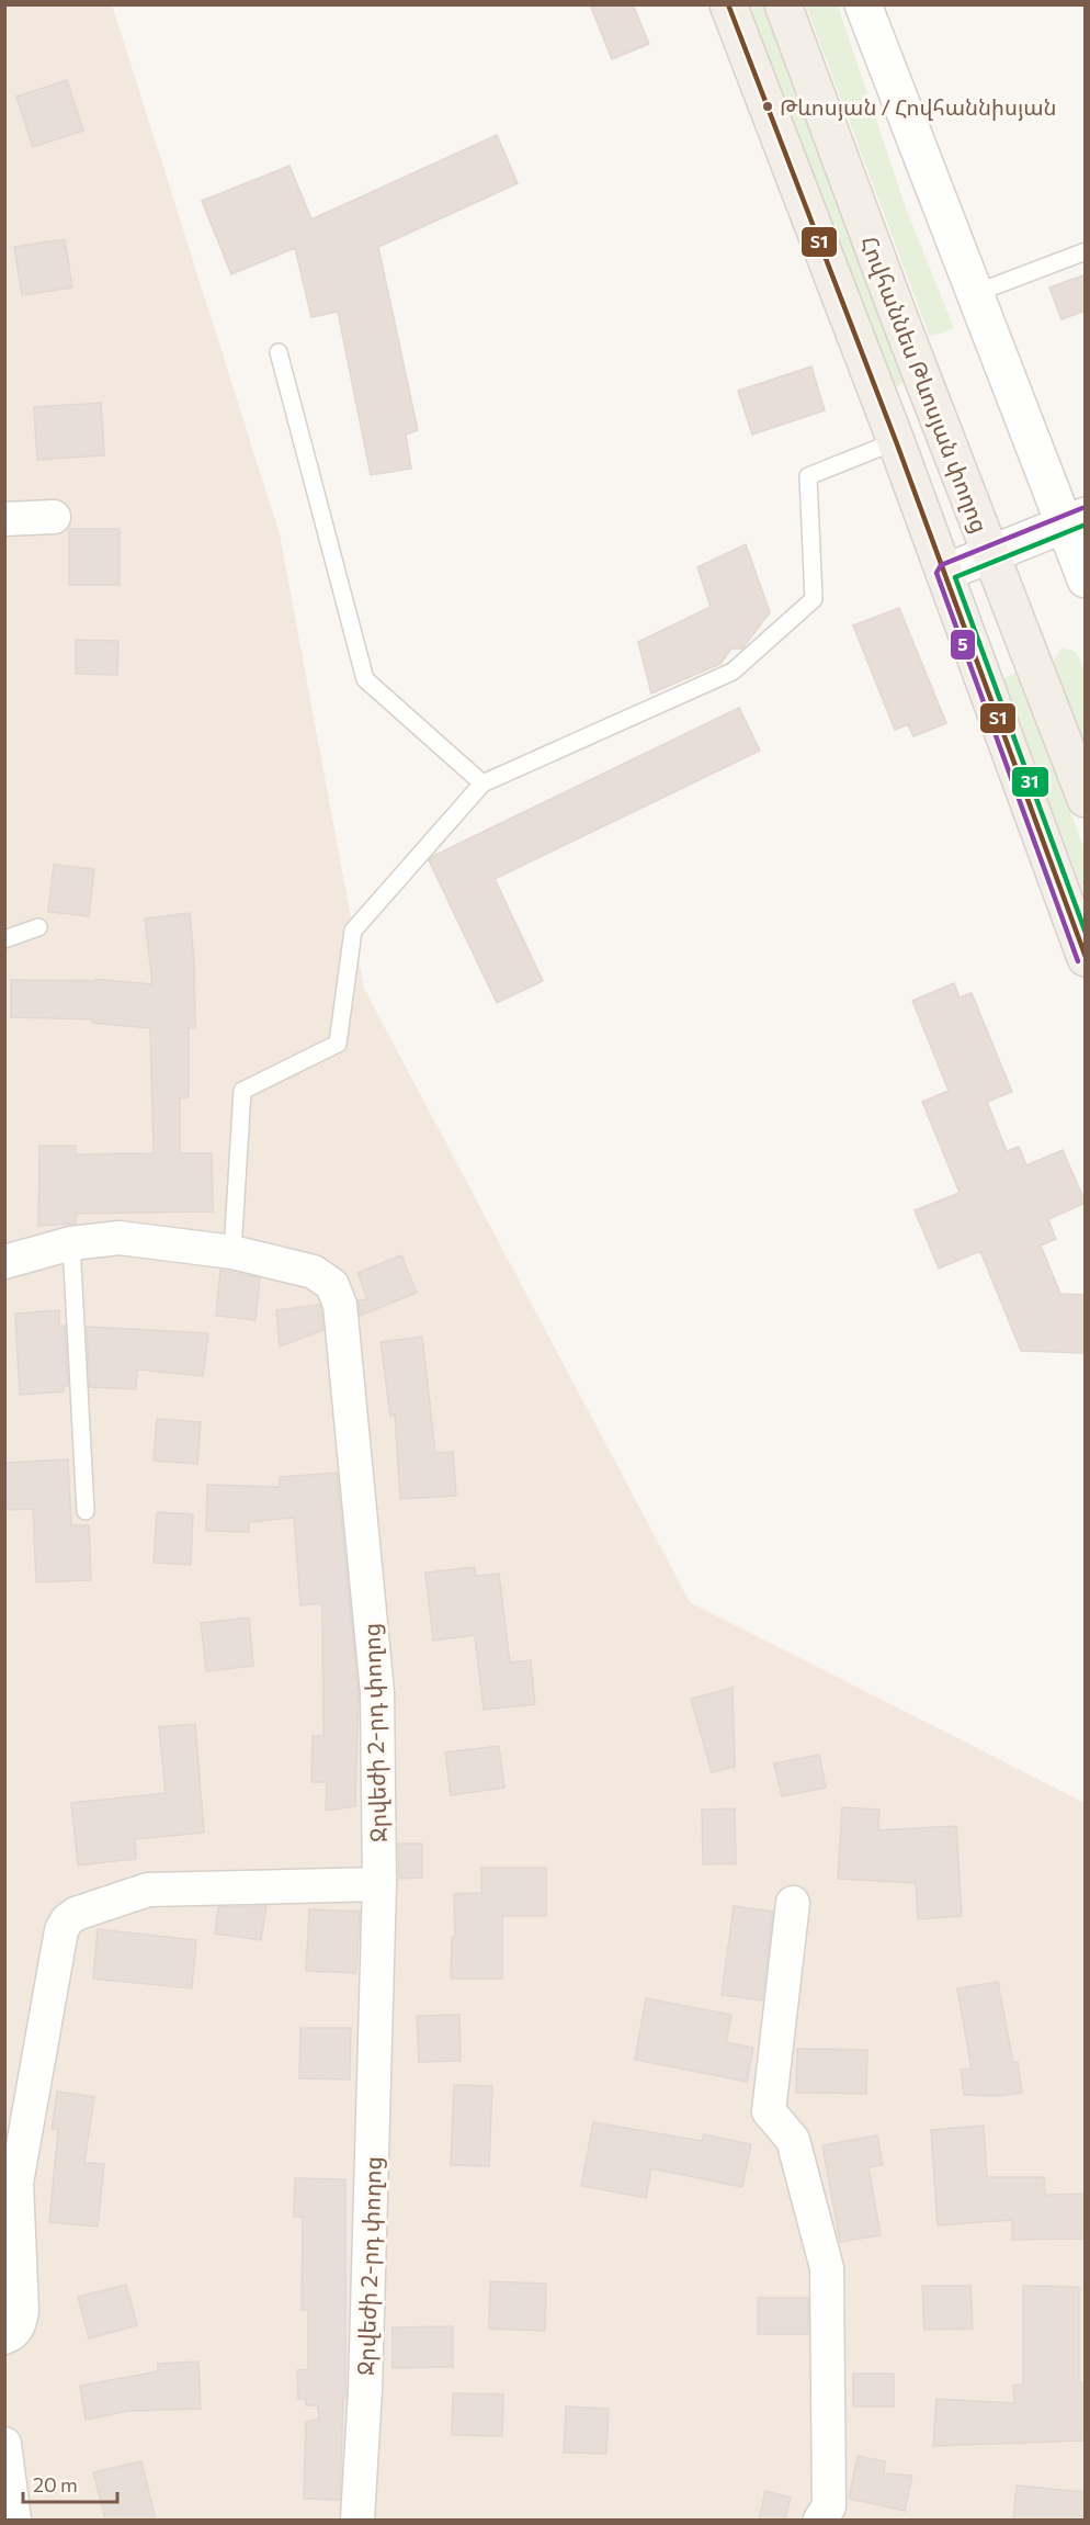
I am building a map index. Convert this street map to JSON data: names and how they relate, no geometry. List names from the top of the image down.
{
  "streets": {
    "main road": ["Հովհաննես Թևոսյան փողոց"],
    "street": ["Ջրվեժի 2-րդ փողոց"]
  },
  "places": ["Թևոսյան / Հովհաննիսյան"],
  "lines": ["transit line Տ1", "transit line 5", "transit line 31"],
  "scale_bar": "20 m"
}
